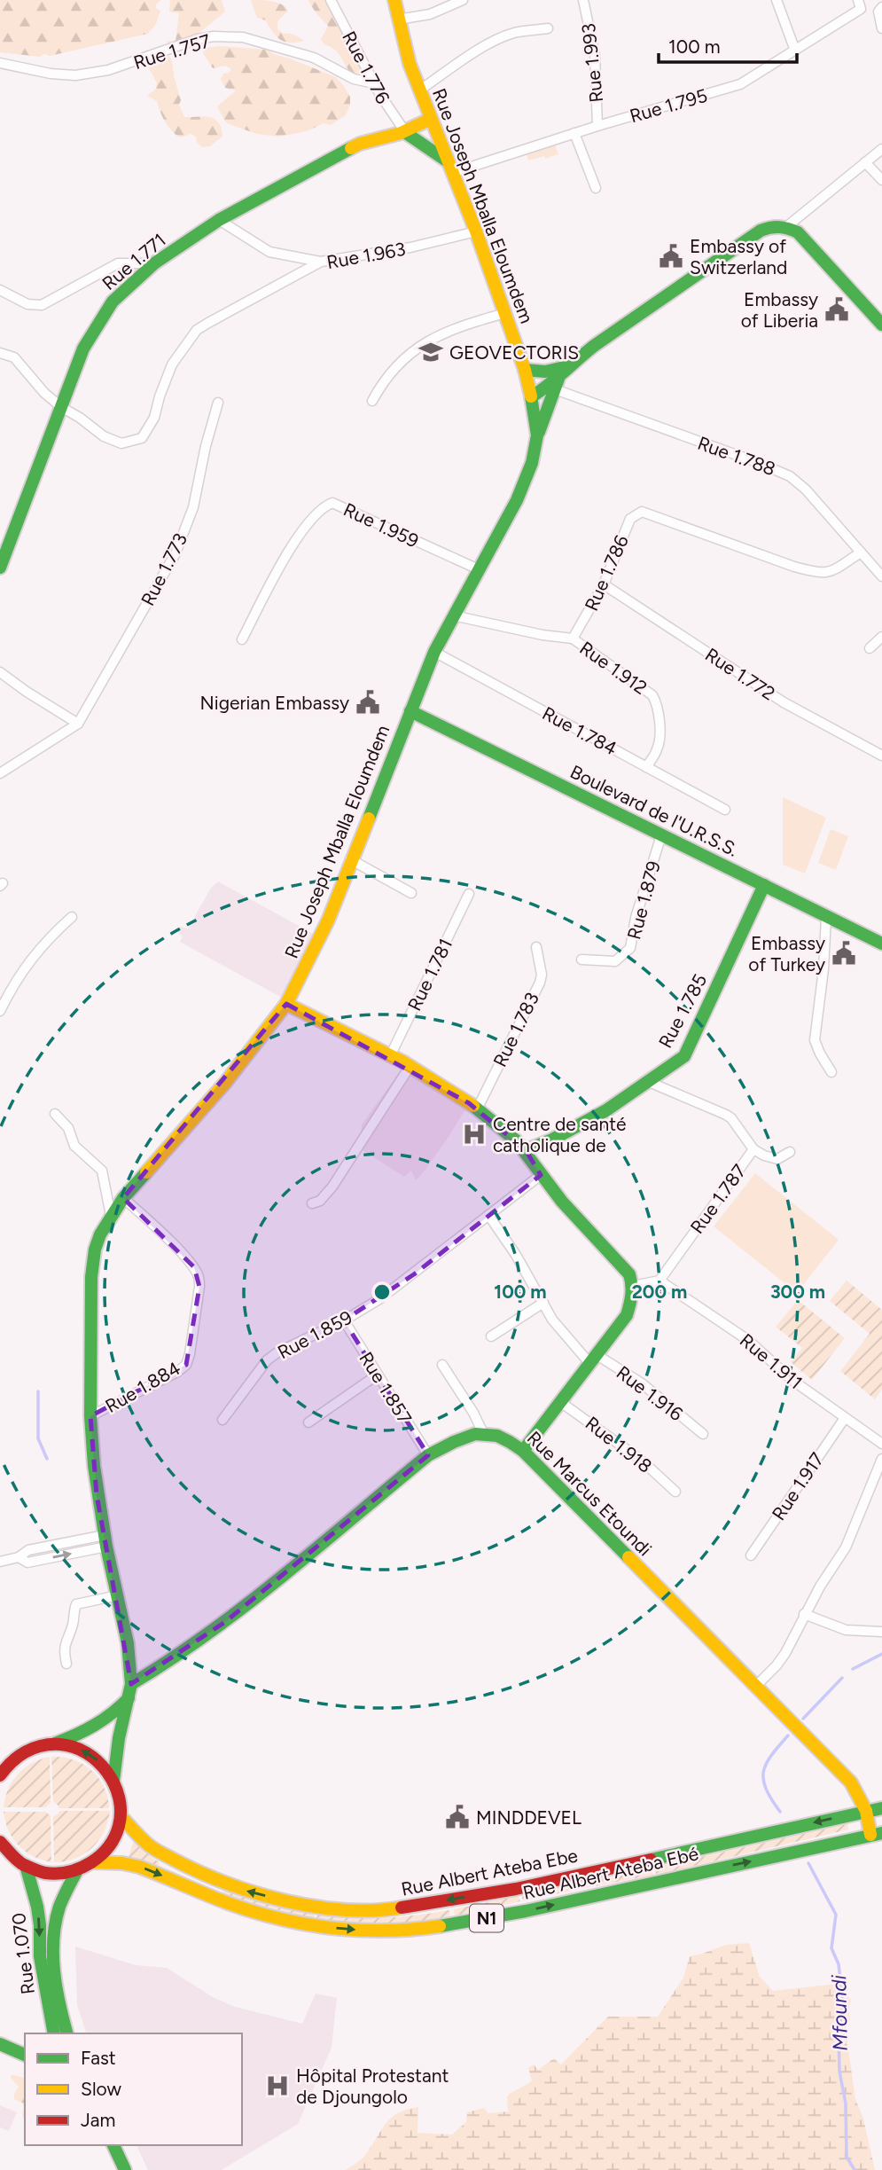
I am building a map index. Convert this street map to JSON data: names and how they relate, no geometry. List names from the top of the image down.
{
  "streets": {
    "main road": [
      "Rue Joseph Mballa Eloumdem",
      "Rue 1.771",
      "Boulevard de l'U.R.S.S.",
      "Rue 1.785",
      "Rue Marcus Etoundi",
      "Rue Albert Ateba Ebe",
      "Rue Albert Ateba Ebé",
      "N1",
      "Rue 1.070"
    ],
    "street": [
      "Rue 1.757",
      "Rue 1.993",
      "Rue 1.776",
      "Rue 1.795",
      "Rue 1.963",
      "Rue 1.788",
      "Rue 1.959",
      "Rue 1.773",
      "Rue 1.786",
      "Rue 1.912",
      "Rue 1.772",
      "Rue 1.784",
      "Rue 1.879",
      "Rue 1.781",
      "Rue 1.783",
      "Rue 1.787",
      "Rue 1.859",
      "Rue 1.911",
      "Rue 1.884",
      "Rue 1.857",
      "Rue 1.916",
      "Rue 1.918",
      "Rue 1.917"
    ]
  },
  "crossings": [
    ["Rue 1.757", "Rue 1.776"],
    ["Rue 1.993", "Rue 1.795"],
    ["Rue 1.776", "Rue 1.771"],
    ["Rue 1.795", "Rue Joseph Mballa Eloumdem"],
    ["Rue Joseph Mballa Eloumdem", "Rue 1.963"],
    ["Rue Joseph Mballa Eloumdem", "Rue 1.771"],
    ["Rue Joseph Mballa Eloumdem", "Rue 1.959"],
    ["Rue Joseph Mballa Eloumdem", "Rue 1.784"],
    ["Rue Joseph Mballa Eloumdem", "Boulevard de l'U.R.S.S."],
    ["Rue Joseph Mballa Eloumdem", "Rue 1.884"],
    ["Rue 1.963", "Rue 1.771"],
    ["Rue 1.788", "Rue 1.786"],
    ["Rue 1.786", "Rue 1.912"],
    ["Rue 1.786", "Rue 1.772"],
    ["Rue 1.912", "Rue 1.784"],
    ["Boulevard de l'U.R.S.S.", "Rue 1.879"],
    ["Boulevard de l'U.R.S.S.", "Rue 1.785"],
    ["Rue 1.787", "Rue 1.911"],
    ["Rue 1.859", "Rue 1.857"],
    ["Rue 1.859", "Rue 1.916"],
    ["Rue 1.911", "Rue 1.917"],
    ["Rue Marcus Etoundi", "Rue Albert Ateba Ebe"],
    ["Rue Marcus Etoundi", "Rue Albert Ateba Ebé"]
  ],
  "one_way": ["Rue Albert Ateba Ebe", "Rue Albert Ateba Ebé"],
  "water": ["Mfoundi"],
  "places": {
    "public building": [
      "Embassy of Switzerland",
      "Embassy of Liberia",
      "Nigerian Embassy",
      "Embassy of Turkey",
      "MINDDEVEL"
    ],
    "school or university": ["GEOVECTORIS"],
    "hospital": ["Centre de santé catholique de", "Hôpital Protestant de Djoungolo"]
  },
  "legend": ["Fast", "Slow", "Jam"],
  "scale_bar": "100 m",
  "rings": ["100 m", "200 m", "300 m"]
}
